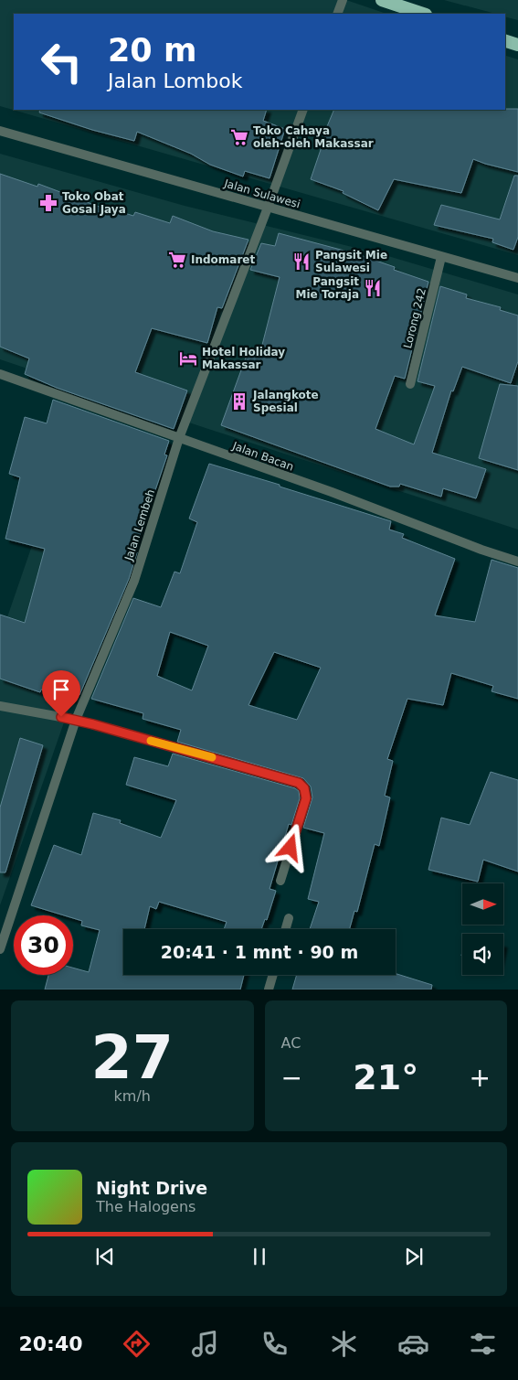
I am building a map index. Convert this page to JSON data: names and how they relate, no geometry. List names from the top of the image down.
{
  "streets": {
    "street": [
      "Jalan Sulawesi",
      "Lorong 242",
      "Jalan Bacan",
      "Jalan Lembeh"
    ]
  },
  "crossings": [
    ["Jalan Sulawesi", "Lorong 242"],
    ["Jalan Sulawesi", "Jalan Lembeh"],
    ["Jalan Bacan", "Jalan Lembeh"]
  ],
  "places": {
    "supermarket": ["Toko Cahaya oleh-oleh Makassar", "Indomaret"],
    "pharmacy": ["Toko Obat Gosal Jaya"],
    "restaurant": ["Pangsit Mie Sulawesi", "Pangsit Mie Toraja"],
    "hotel": ["Hotel Holiday Makassar"],
    "building": ["Jalangkote Spesial"]
  },
  "north": "right",
  "page": {
    "turn": ["20 m", "Jalan Lombok"],
    "limit": "30",
    "trip": "20:41 · 1 mnt · 90 m",
    "tile": [
      ["27", "km/h"],
      "AC"
    ],
    "heat": ["−", "21°", "+"],
    "song": ["Night Drive", "The Halogens"],
    "tabs": "20:40"
  }
}
